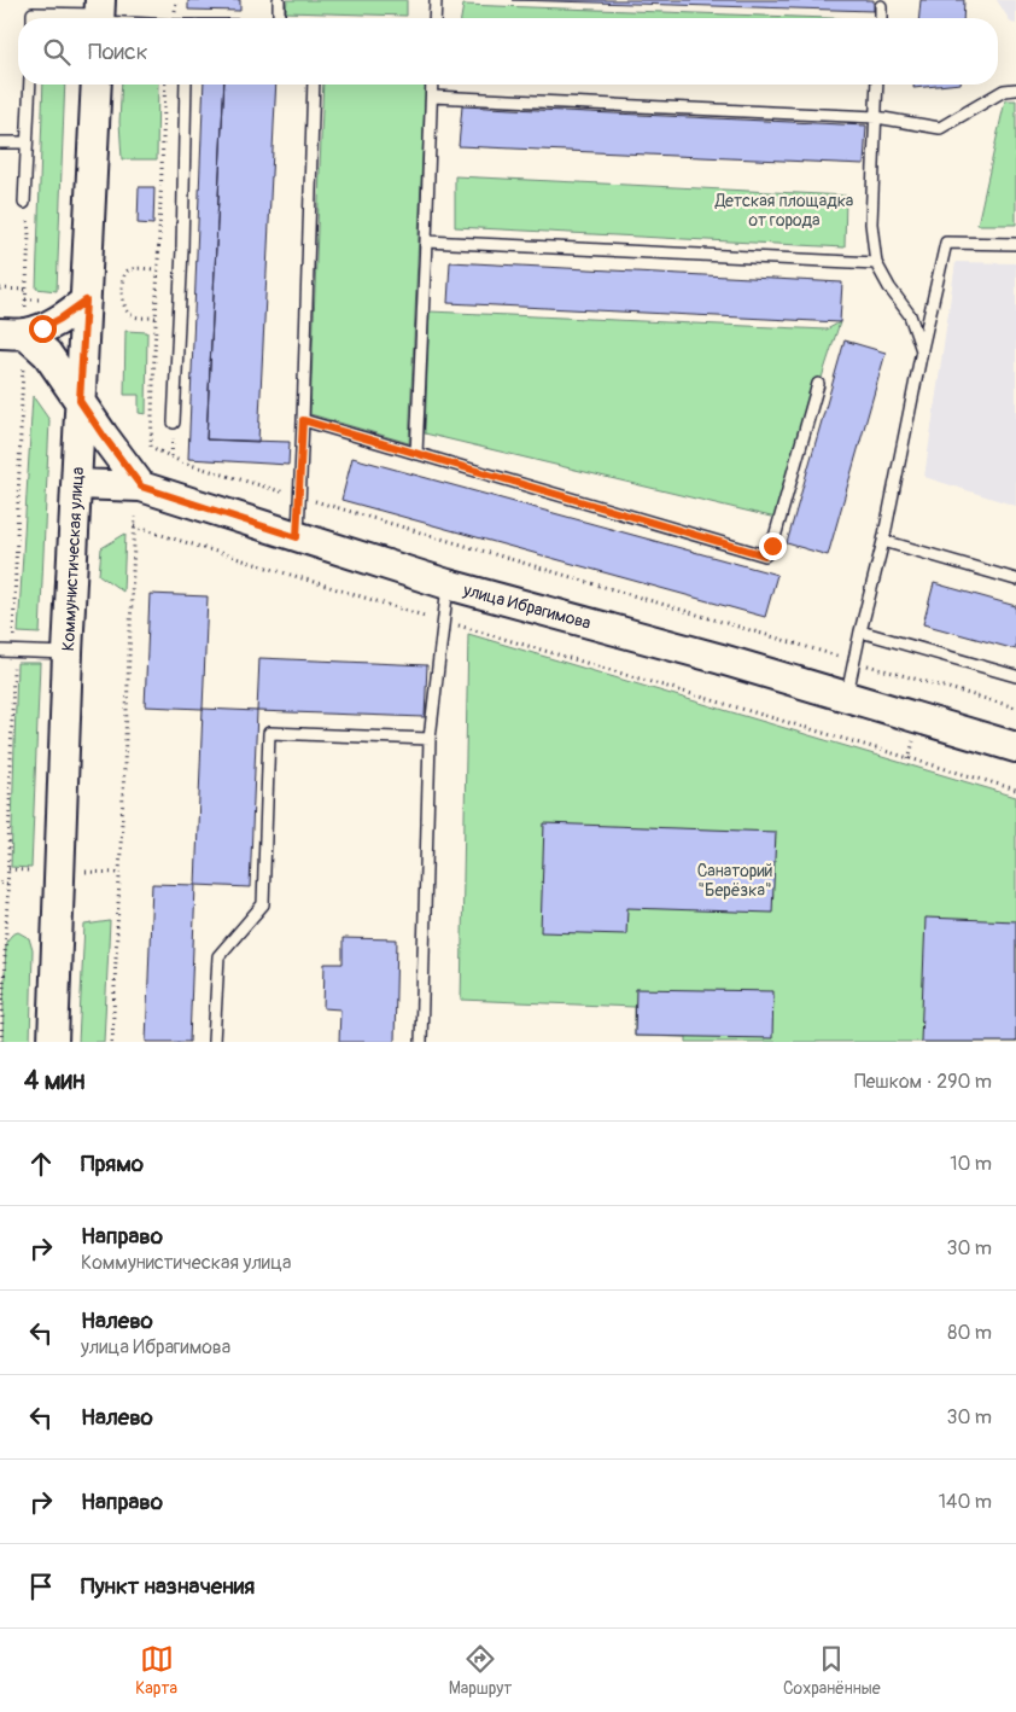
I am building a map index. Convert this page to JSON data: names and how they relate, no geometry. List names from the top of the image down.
{
  "streets": {
    "main road": ["Коммунистическая улица", "улица Ибрагимова"]
  },
  "crossings": [
    ["Коммунистическая улица", "улица Ибрагимова"]
  ],
  "parks": ["Детская площадка от города", "Санаторий \"Берёзка\""],
  "page": {
    "search": "Поиск",
    "heading": ["4 мин", "Пешком · 290 m"],
    "list": [
      ["Прямо", "10 m"],
      ["Направо", "Коммунистическая улица", "30 m"],
      ["Налево", "улица Ибрагимова", "80 m"],
      ["Налево", "30 m"],
      ["Направо", "140 m"],
      "Пункт назначения"
    ],
    "nav": ["Карта", "Маршрут", "Сохранённые"]
  }
}
